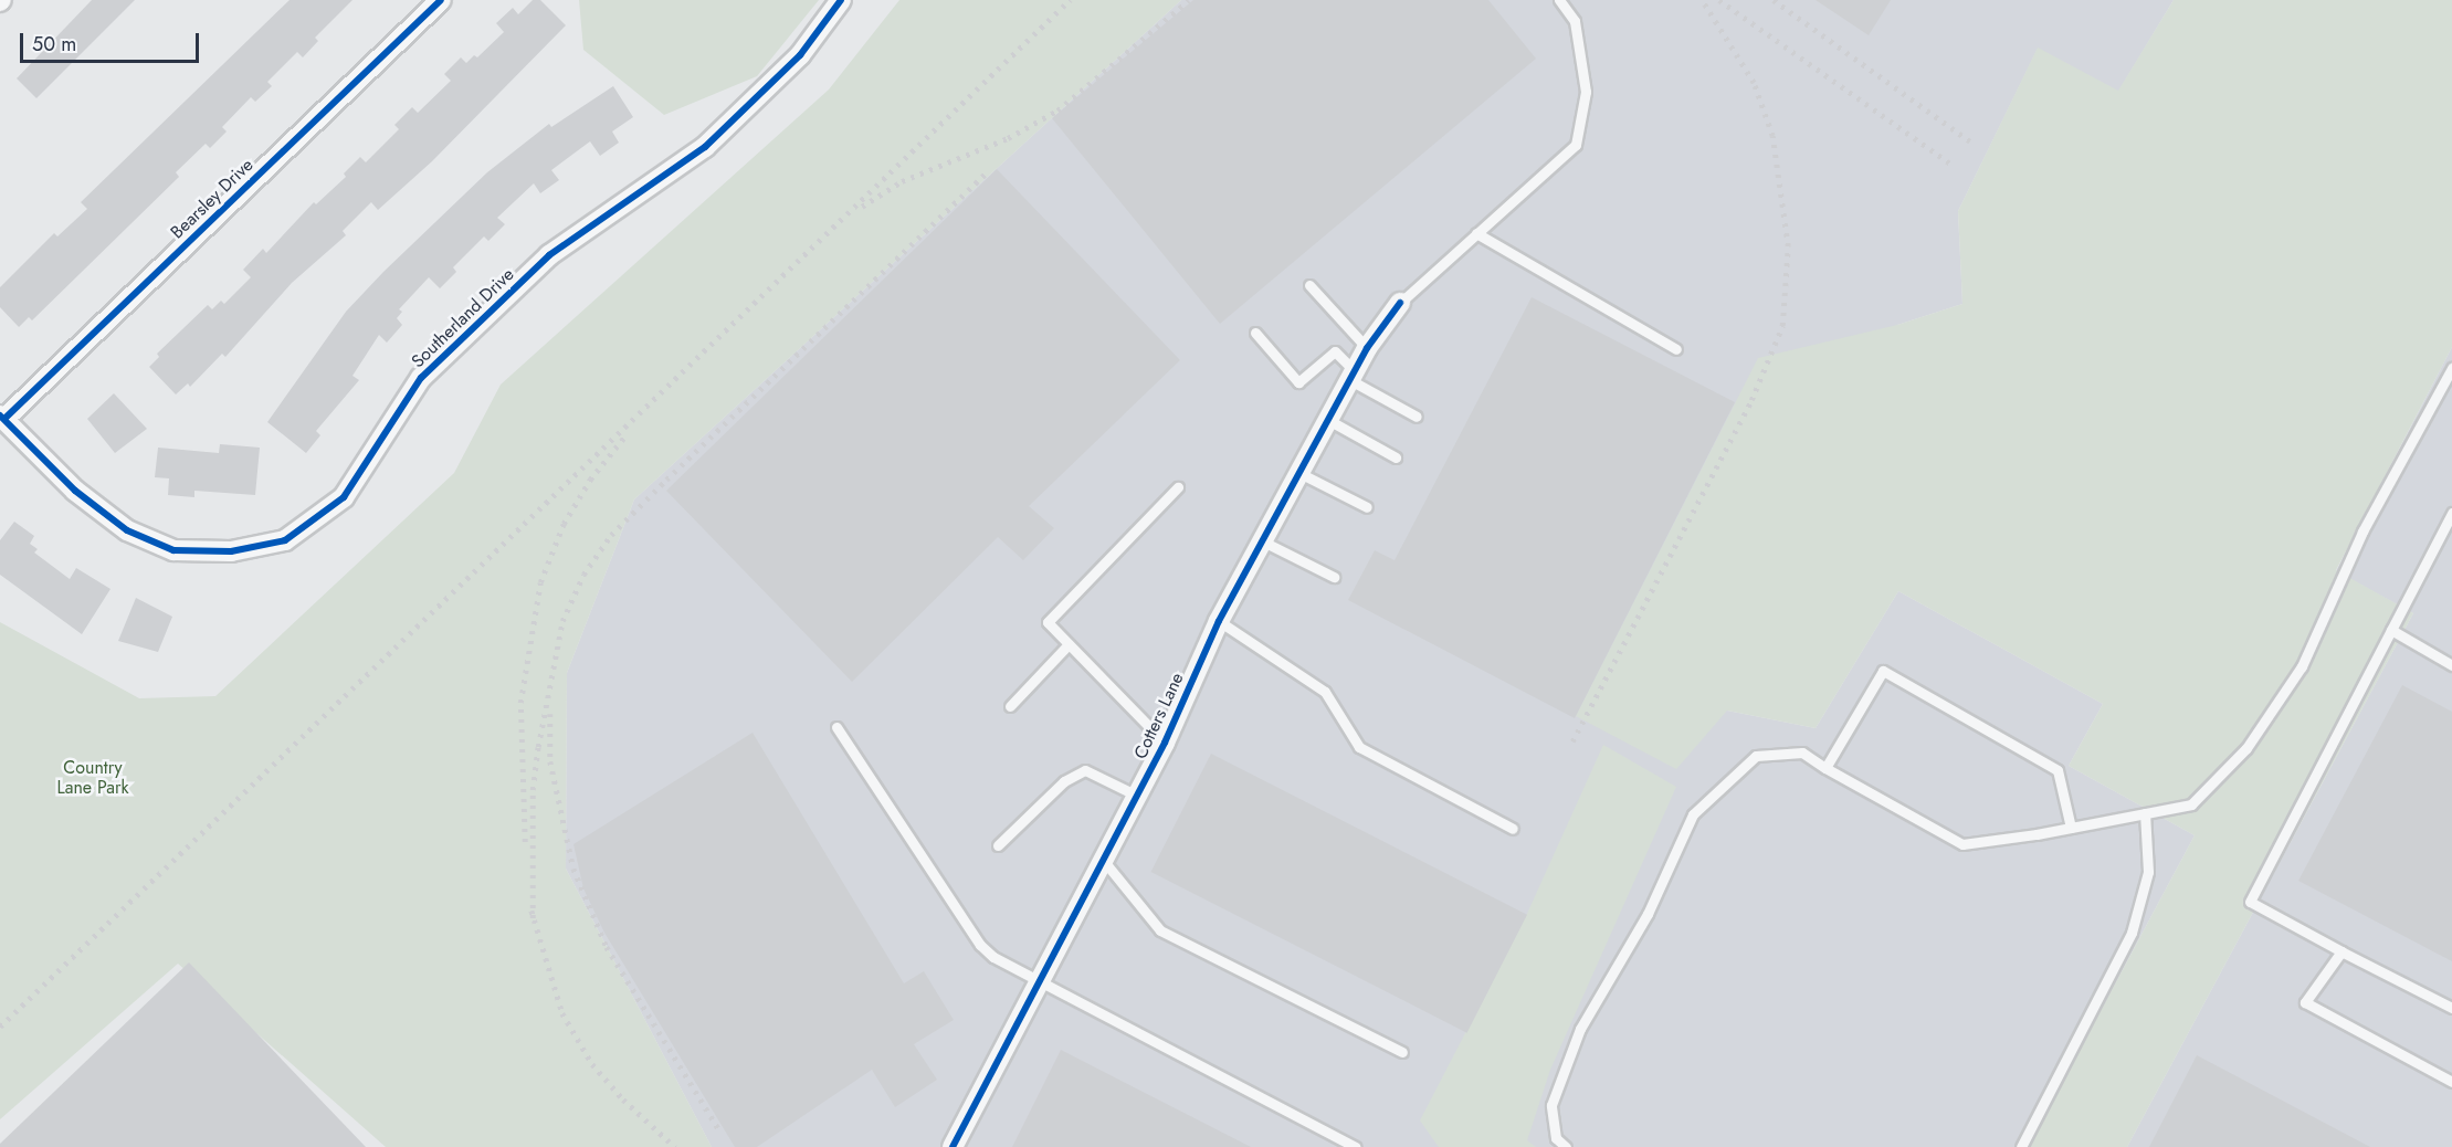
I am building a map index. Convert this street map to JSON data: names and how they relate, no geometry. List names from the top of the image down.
{
  "streets": {
    "street": ["Bearsley Drive", "Southerland Drive", "Cotters Lane"]
  },
  "crossings": [
    ["Bearsley Drive", "Southerland Drive"]
  ],
  "parks": ["Country Lane Park"],
  "scale_bar": "50 m"
}
